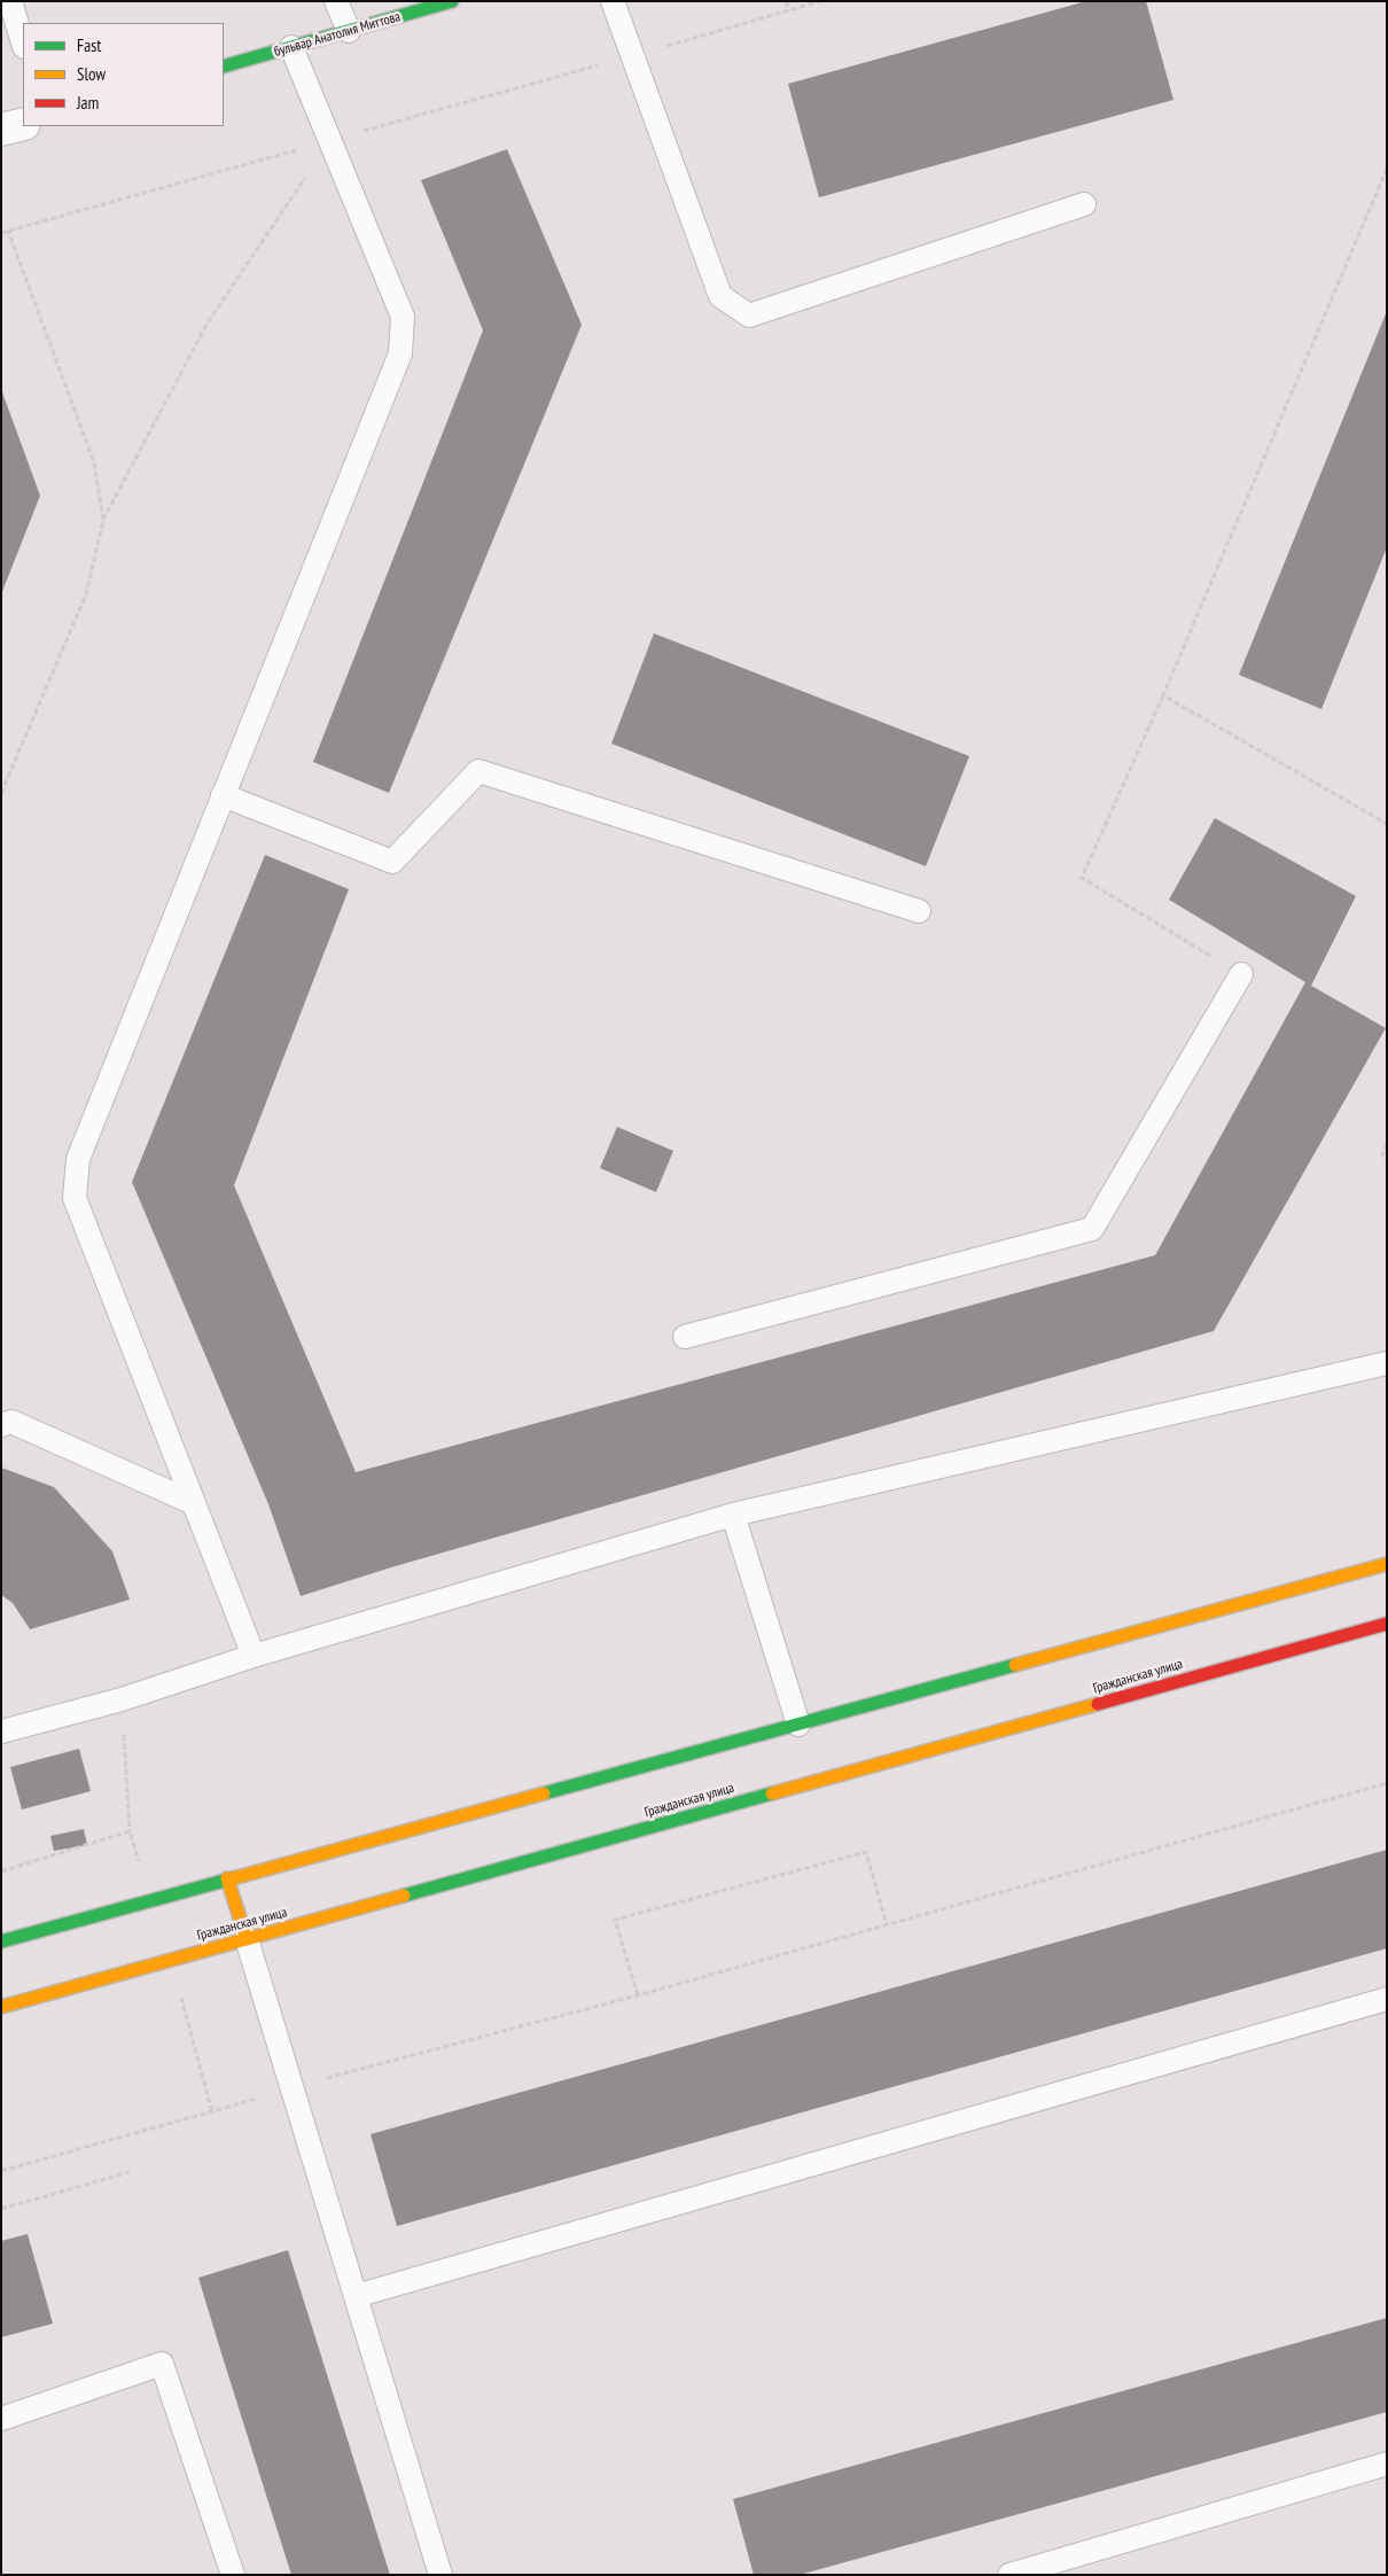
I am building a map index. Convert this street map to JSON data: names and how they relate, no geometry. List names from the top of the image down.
{
  "streets": {
    "main road": ["бульвар Анатолия Миттова", "Гражданская улица"]
  },
  "legend": ["Fast", "Slow", "Jam"]
}
